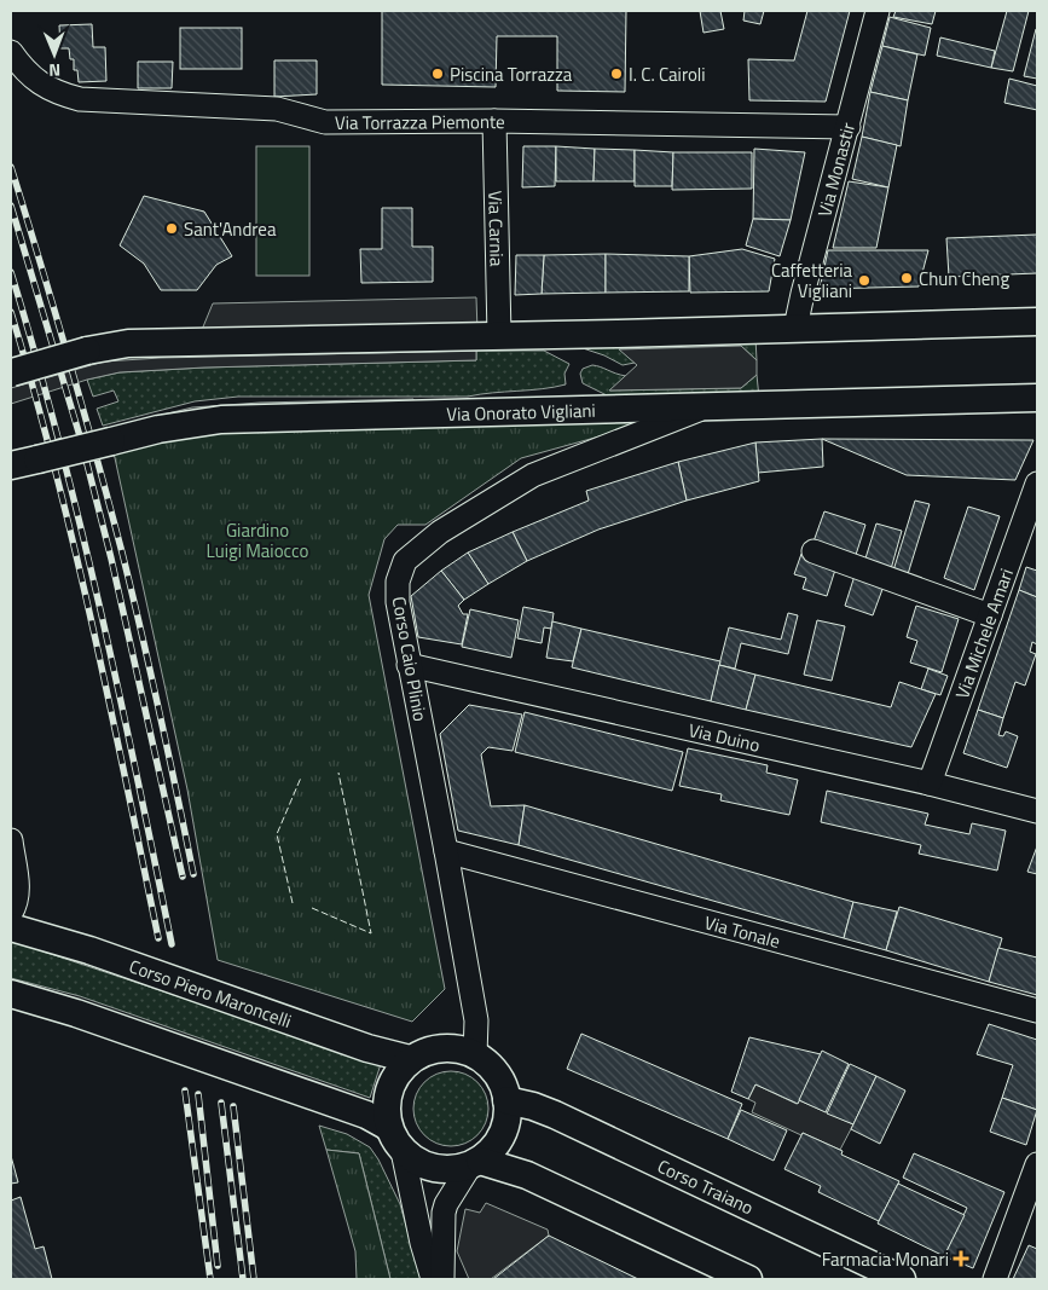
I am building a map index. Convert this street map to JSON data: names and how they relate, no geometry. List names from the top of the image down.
{
  "streets": {
    "main road": ["Via Onorato Vigliani", "Corso Piero Maroncelli", "Corso Traiano"],
    "street": [
      "Via Torrazza Piemonte",
      "Via Monastir",
      "Via Carnia",
      "Via Michele Amari",
      "Corso Caio Plinio",
      "Via Duino",
      "Via Tonale"
    ]
  },
  "crossings": [
    ["Via Torrazza Piemonte", "Via Monastir"],
    ["Via Torrazza Piemonte", "Via Carnia"],
    ["Via Onorato Vigliani", "Corso Caio Plinio"],
    ["Via Michele Amari", "Via Duino"],
    ["Corso Caio Plinio", "Via Duino"],
    ["Corso Caio Plinio", "Via Tonale"],
    ["Corso Caio Plinio", "Corso Piero Maroncelli"],
    ["Corso Caio Plinio", "Corso Traiano"],
    ["Corso Piero Maroncelli", "Corso Traiano"]
  ],
  "parks": ["Giardino Luigi Maiocco"],
  "places": {
    "other": [
      "Piscina Torrazza",
      "I. C. Cairoli",
      "Sant'Andrea",
      "Chun Cheng",
      "Caffetteria Vigliani"
    ],
    "health": ["Farmacia Monari"]
  },
  "north": "bottom"
}
